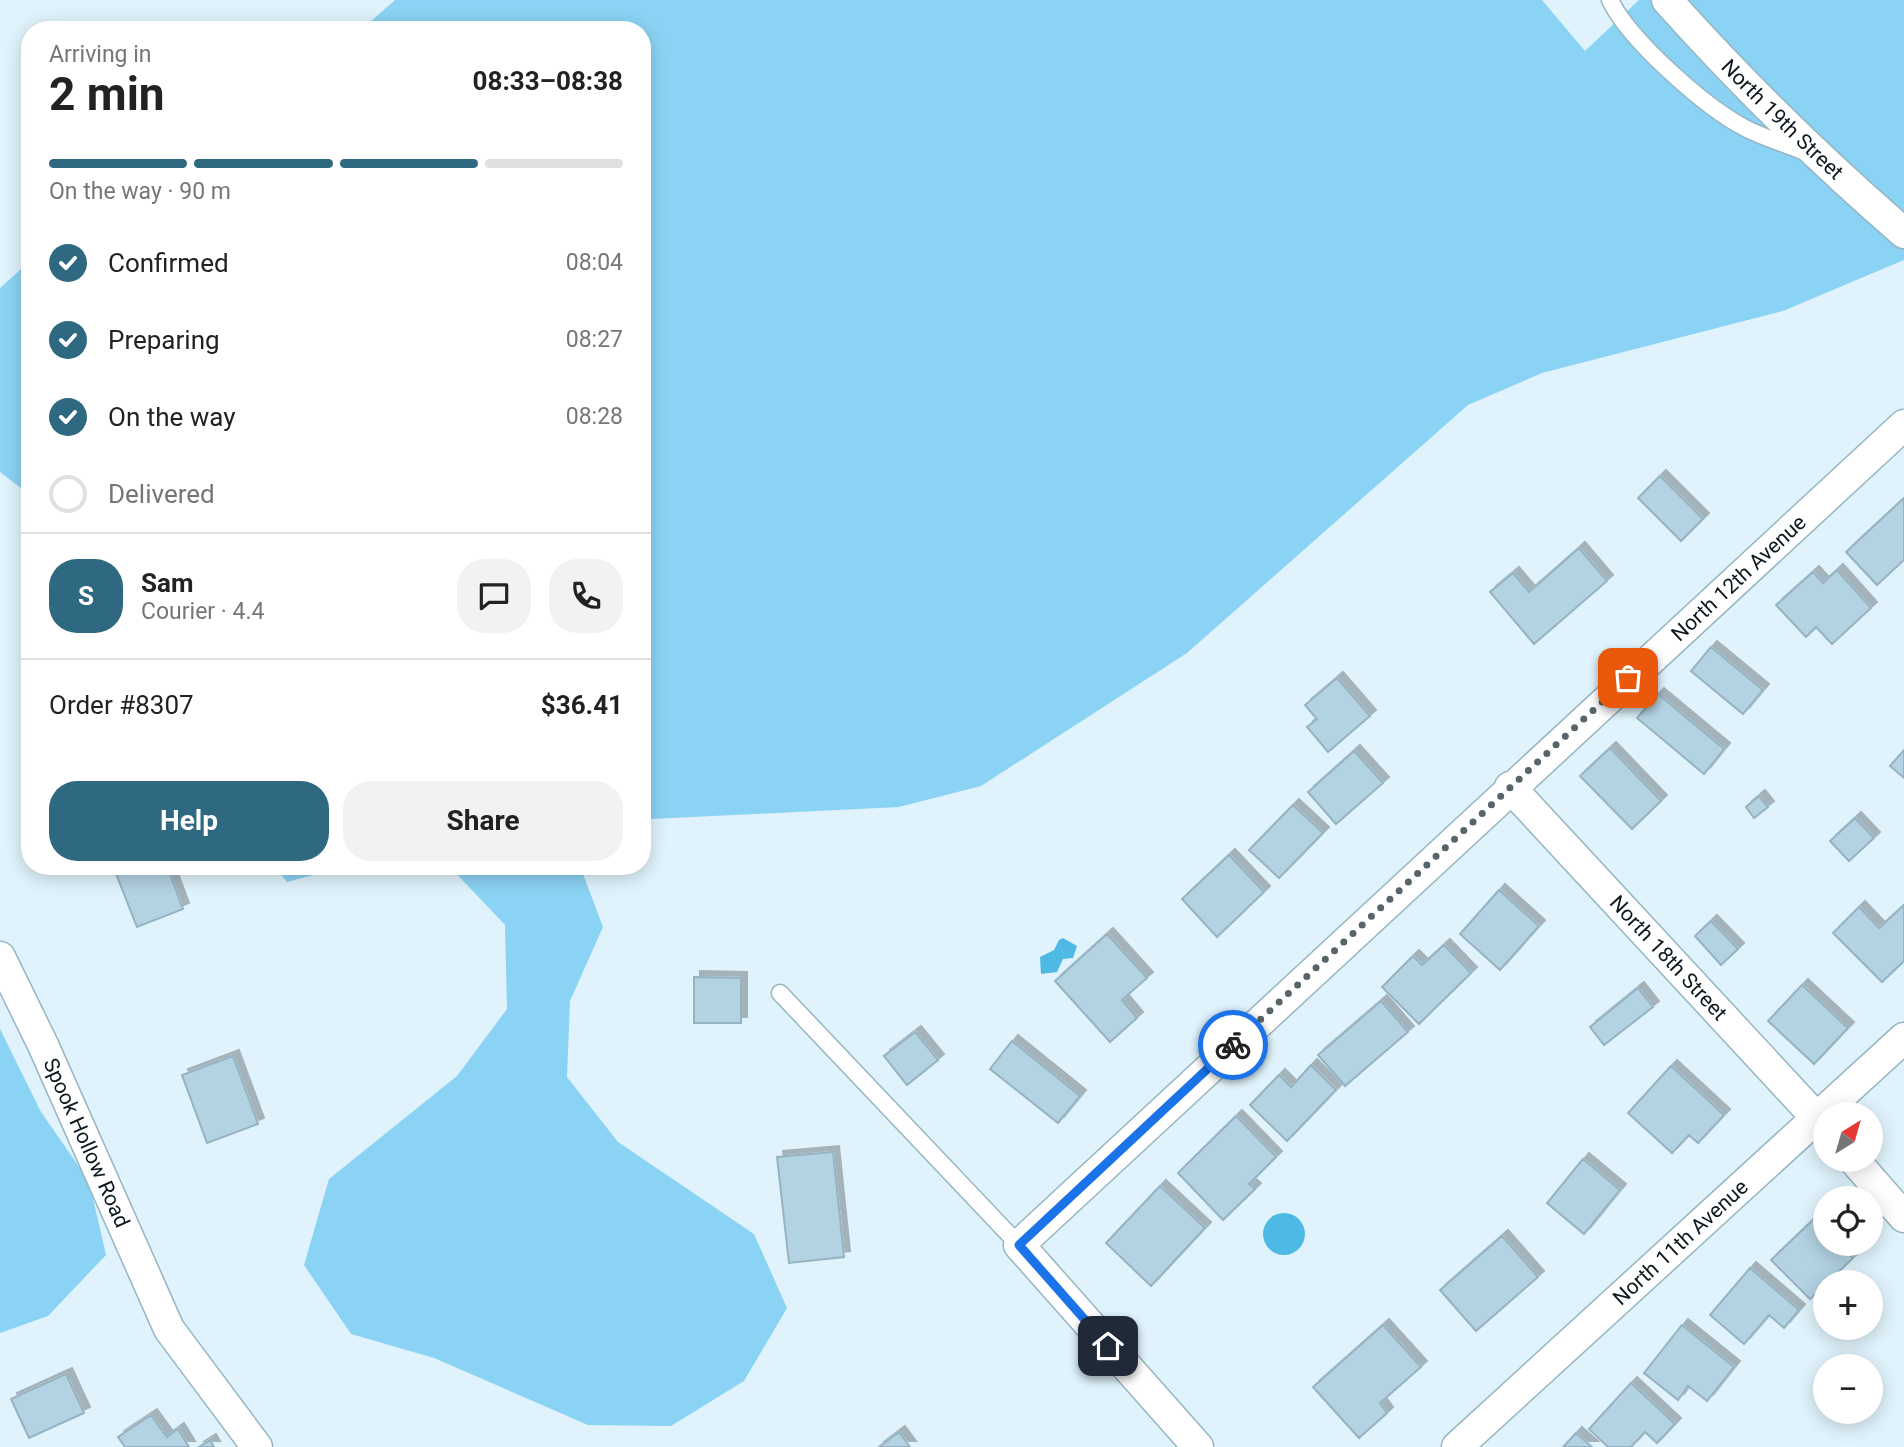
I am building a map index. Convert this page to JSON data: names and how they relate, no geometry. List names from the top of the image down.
{
  "streets": {
    "street": [
      "North 19th Street",
      "North 12th Avenue",
      "North 18th Street",
      "Spook Hollow Road",
      "North 11th Avenue"
    ]
  },
  "crossings": [
    ["North 12th Avenue", "North 18th Street"]
  ],
  "north": "top right",
  "page": {
    "heading": ["2 min", "Arriving in", "08:33–08:38"],
    "panel": [
      "Sam",
      "Courier · 4.4",
      "Order #8307",
      "$36.41"
    ],
    "bar": "On the way · 90 m",
    "list": [
      ["Confirmed", "08:04"],
      ["Preparing", "08:27"],
      ["On the way", "08:28"],
      "Delivered"
    ],
    "round": "S",
    "buttons": ["Help", "Share"],
    "map_buttons": ["+", "−"]
  }
}
